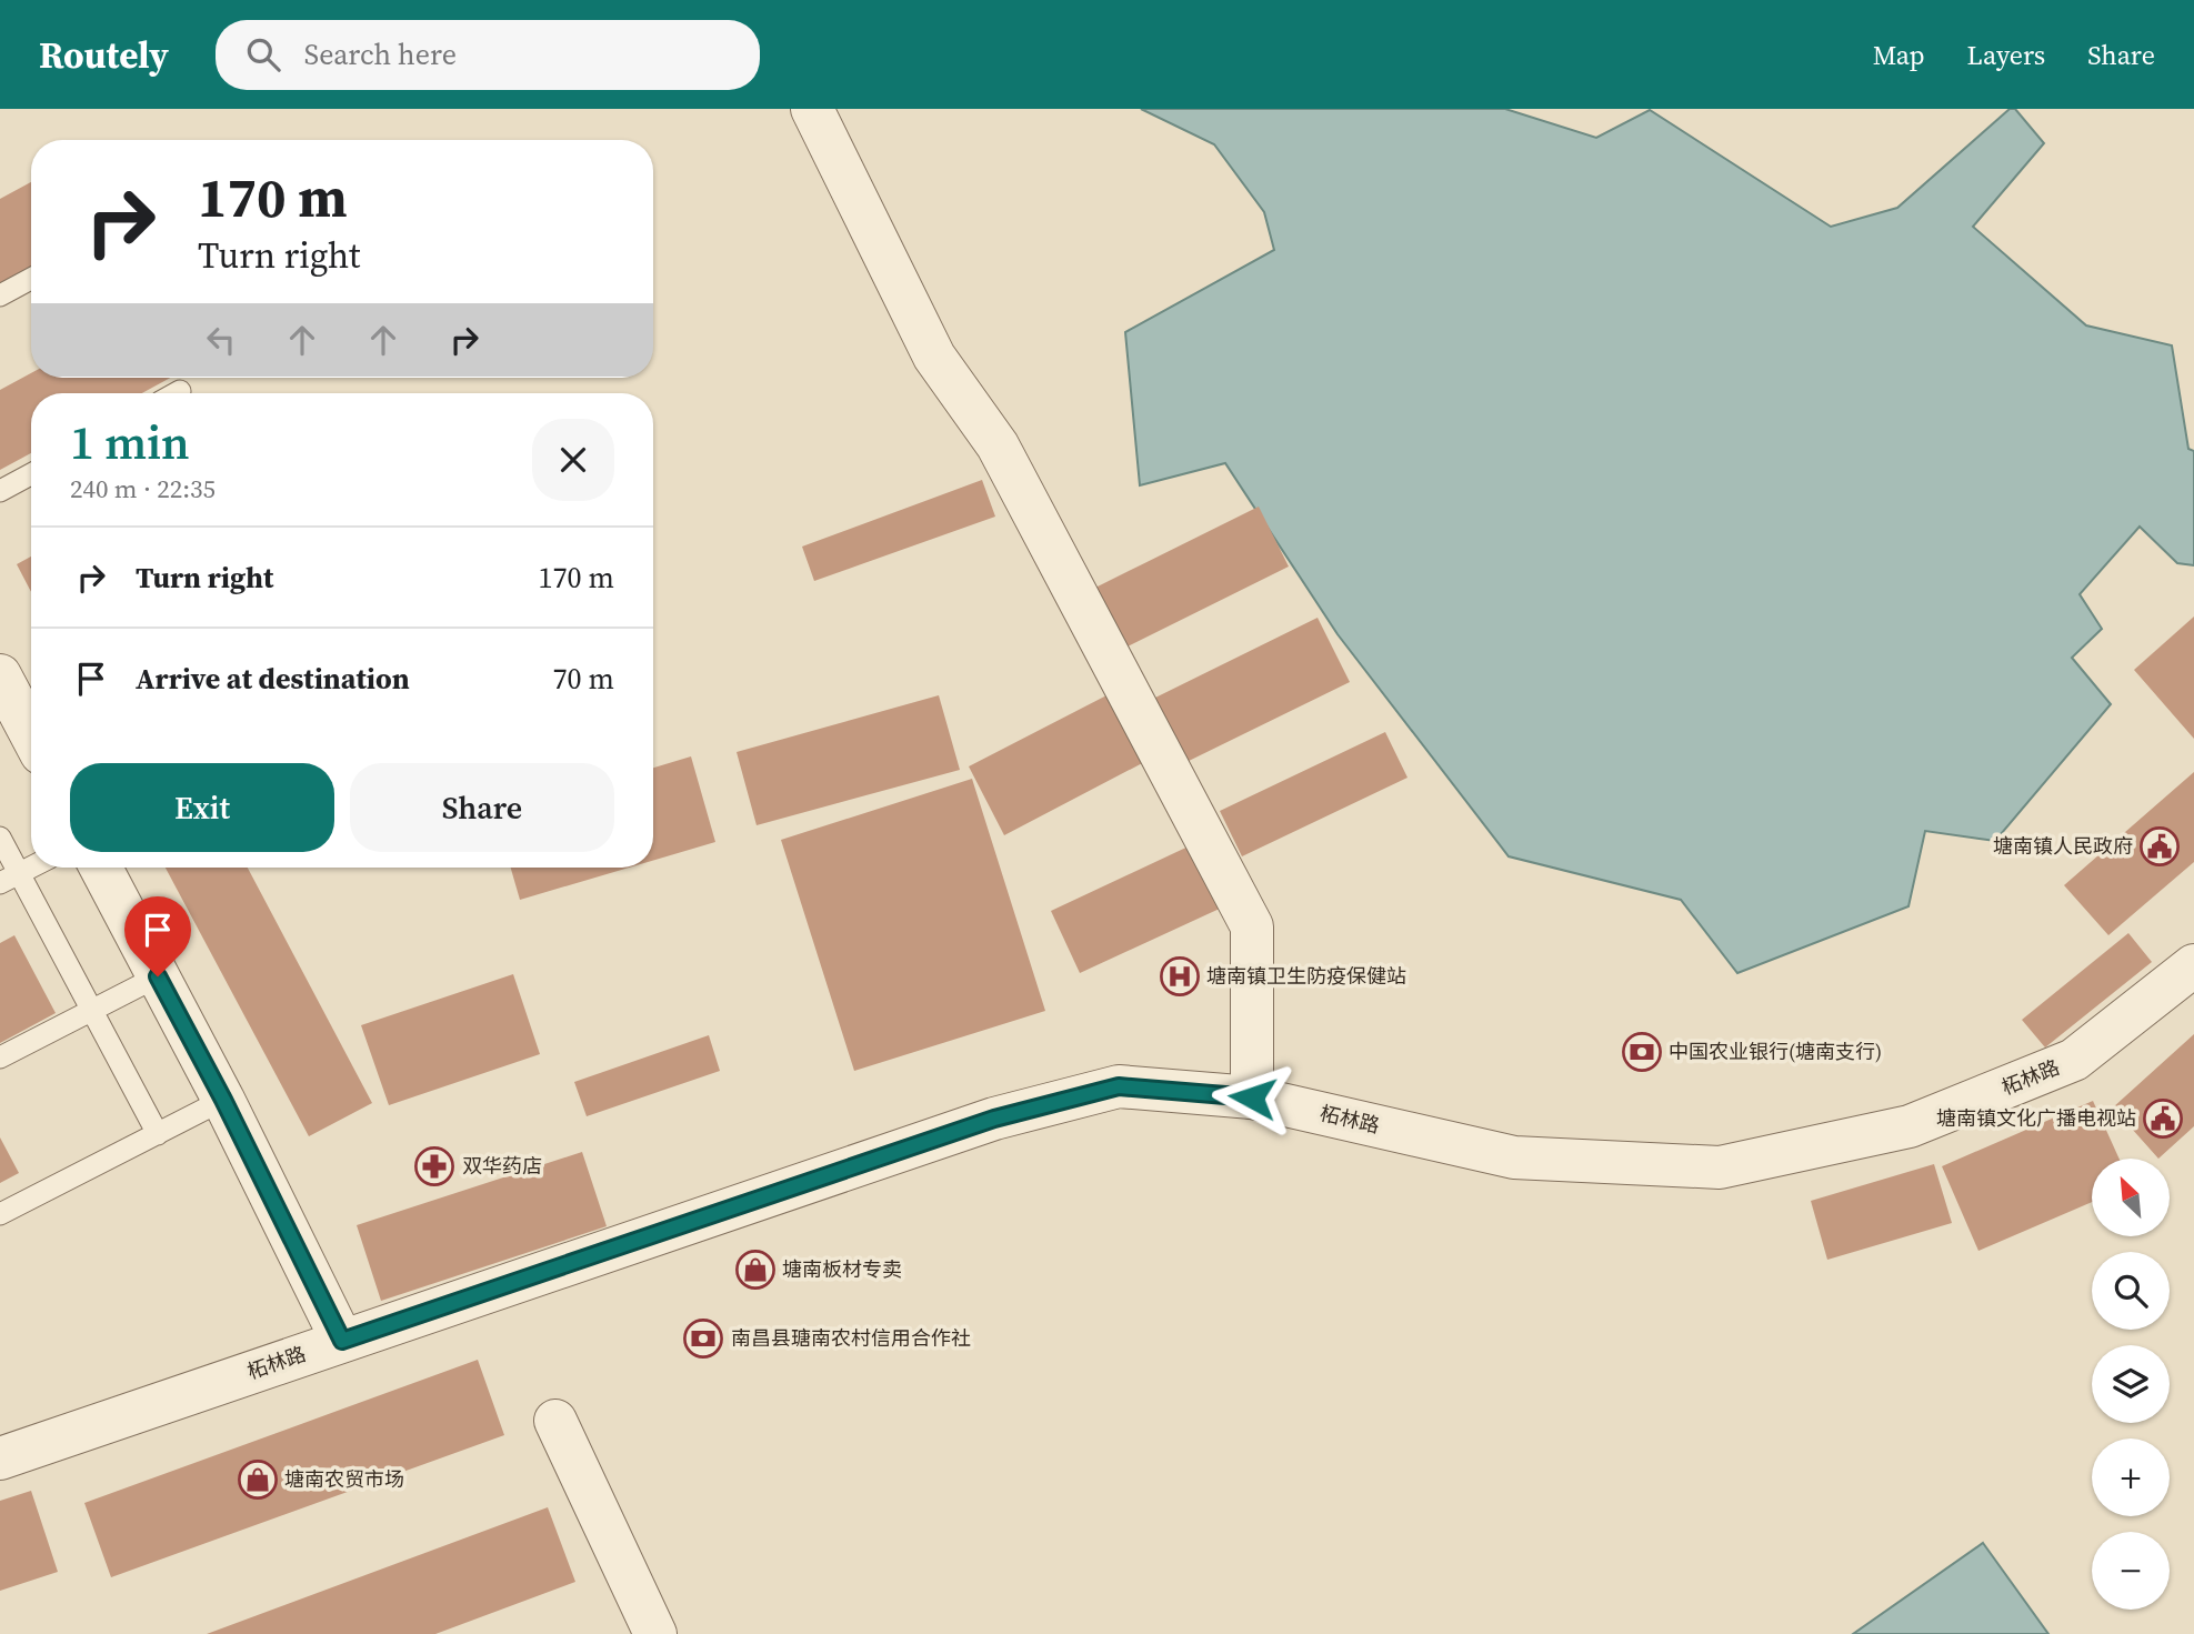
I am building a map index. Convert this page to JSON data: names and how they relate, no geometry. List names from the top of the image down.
{
  "streets": {
    "street": ["柘林路"]
  },
  "places": {
    "public building": ["塘南镇人民政府", "塘南镇文化广播电视站"],
    "hospital": ["塘南镇卫生防疫保健站"],
    "bank": ["中国农业银行(塘南支行)", "南昌县瑭南农村信用合作社"],
    "pharmacy": ["双华药店"],
    "shop": ["塘南板材专卖", "塘南农贸市场"]
  },
  "north": "top left",
  "page": {
    "header": "Routely",
    "search": "Search here",
    "nav": ["Map", "Layers", "Share"],
    "turn": ["170 m", "Turn right"],
    "heading": ["1 min", "240 m · 22:35"],
    "list": [
      {
        "name": "Turn right",
        "value": "170 m"
      },
      {
        "name": "Arrive at destination",
        "value": "70 m"
      }
    ],
    "buttons": ["Exit", "Share"],
    "map_buttons": ["+", "−"]
  }
}
